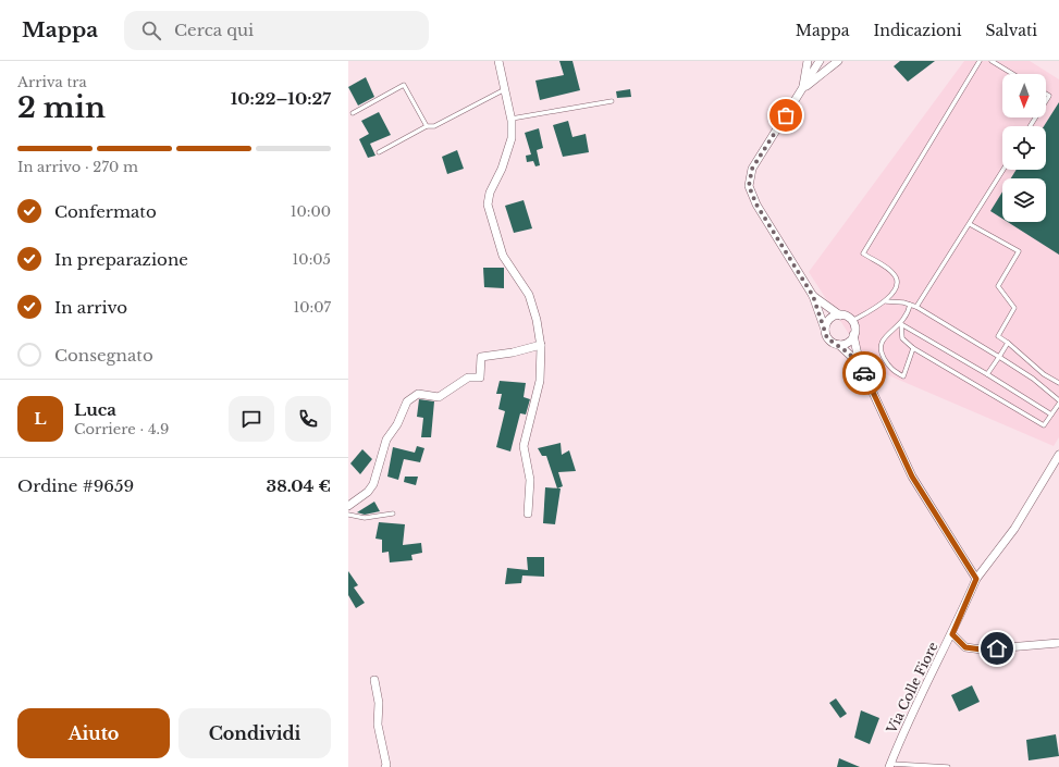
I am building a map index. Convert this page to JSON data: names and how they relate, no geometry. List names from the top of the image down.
{
  "streets": {
    "street": ["Via Colle Fiore"]
  },
  "north": "bottom",
  "page": {
    "header": "Mappa",
    "search": "Cerca qui",
    "nav": ["Mappa", "Indicazioni", "Salvati"],
    "heading": ["2 min", "Arriva tra", "10:22–10:27"],
    "panel": [
      "Luca",
      "Corriere · 4.9",
      "Ordine #9659",
      "38.04 €"
    ],
    "bar": "In arrivo · 270 m",
    "list": [
      ["Confermato", "10:00"],
      ["In preparazione", "10:05"],
      ["In arrivo", "10:07"],
      "Consegnato"
    ],
    "round": "L",
    "buttons": ["Aiuto", "Condividi"]
  }
}
